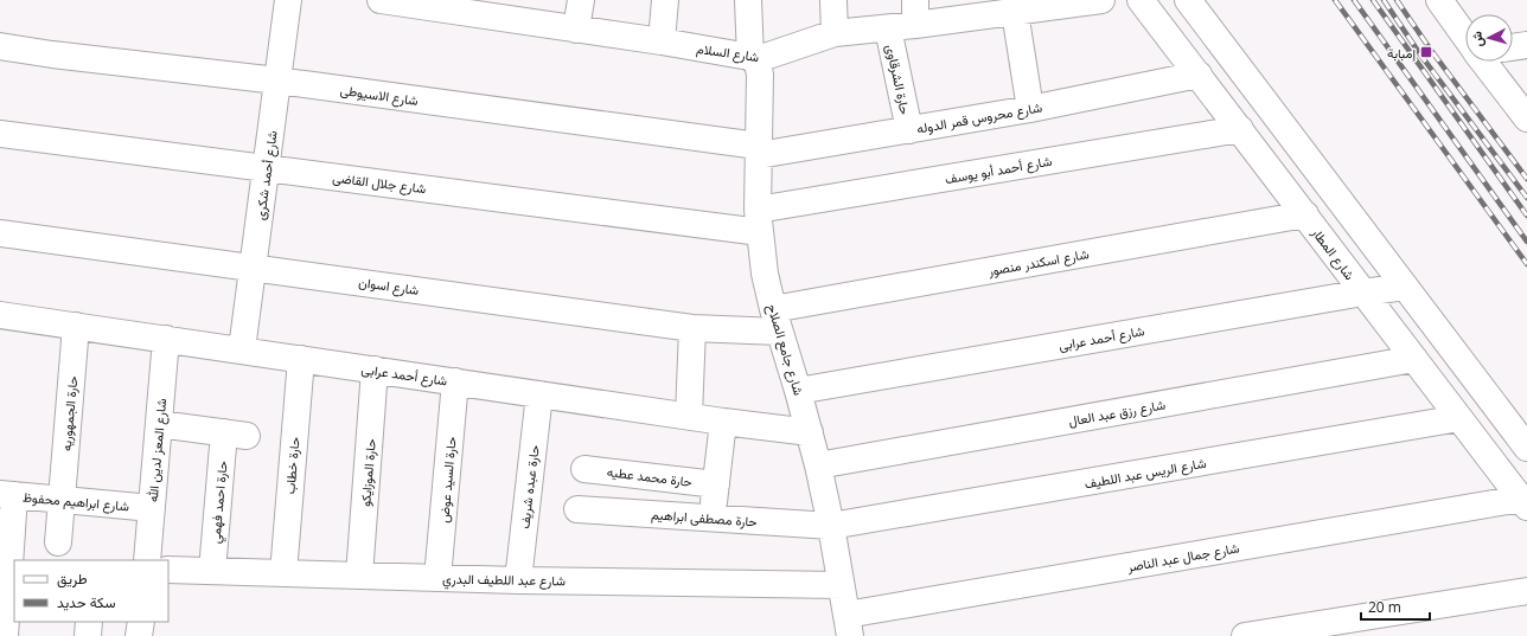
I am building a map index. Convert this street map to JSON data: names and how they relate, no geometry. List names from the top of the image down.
{
  "streets": {
    "street": [
      "شارع السلام",
      "حارة الشرقاوى",
      "شارع الاسيوطى",
      "شارع محروس قمر الدوله",
      "شارع أحمد أبو يوسف",
      "شارع أحمد شكرى",
      "شارع جلال القاضى",
      "شارع المطار",
      "شارع اسكندر منصور",
      "شارع اسوان",
      "شارع أحمد عرابى",
      "شارع جامع الصلاح",
      "شارع رزق عبد العال",
      "حارة الجمهوريه",
      "شارع المعز لدين الله",
      "حارة خطاب",
      "حارة الموزايكو",
      "شارع الريس عبد اللطيف",
      "حارة محمد عطيه",
      "حارة السيد عوض",
      "حارة عبده شريف",
      "شارع ابراهيم محفوظ",
      "حارة احمد فهمي",
      "حارة مصطفى ابراهيم",
      "شارع جمال عبد الناصر",
      "شارع عبد اللطيف البدري"
    ]
  },
  "crossings": [
    ["شارع السلام", "حارة الشرقاوى"],
    ["شارع السلام", "شارع جامع الصلاح"],
    ["حارة الشرقاوى", "شارع محروس قمر الدوله"],
    ["شارع الاسيوطى", "شارع محروس قمر الدوله"],
    ["شارع الاسيوطى", "شارع أحمد شكرى"],
    ["شارع الاسيوطى", "شارع جامع الصلاح"],
    ["شارع محروس قمر الدوله", "شارع المطار"],
    ["شارع محروس قمر الدوله", "شارع جامع الصلاح"],
    ["شارع أحمد أبو يوسف", "شارع جلال القاضى"],
    ["شارع أحمد أبو يوسف", "شارع المطار"],
    ["شارع أحمد أبو يوسف", "شارع جامع الصلاح"],
    ["شارع أحمد شكرى", "شارع جلال القاضى"],
    ["شارع أحمد شكرى", "شارع اسوان"],
    ["شارع أحمد شكرى", "شارع أحمد عرابى"],
    ["شارع جلال القاضى", "شارع جامع الصلاح"],
    ["شارع المطار", "شارع اسكندر منصور"],
    ["شارع المطار", "شارع أحمد عرابى"],
    ["شارع المطار", "شارع رزق عبد العال"],
    ["شارع المطار", "شارع الريس عبد اللطيف"],
    ["شارع المطار", "شارع جمال عبد الناصر"],
    ["شارع اسكندر منصور", "شارع اسوان"],
    ["شارع اسكندر منصور", "شارع جامع الصلاح"],
    ["شارع اسوان", "شارع جامع الصلاح"],
    ["شارع أحمد عرابى", "شارع جامع الصلاح"],
    ["شارع أحمد عرابى", "حارة الجمهوريه"],
    ["شارع أحمد عرابى", "شارع المعز لدين الله"],
    ["شارع أحمد عرابى", "حارة خطاب"],
    ["شارع أحمد عرابى", "حارة الموزايكو"],
    ["شارع أحمد عرابى", "حارة السيد عوض"],
    ["شارع أحمد عرابى", "حارة عبده شريف"],
    ["شارع جامع الصلاح", "شارع رزق عبد العال"],
    ["شارع جامع الصلاح", "شارع الريس عبد اللطيف"],
    ["شارع جامع الصلاح", "حارة مصطفى ابراهيم"],
    ["شارع جامع الصلاح", "شارع جمال عبد الناصر"],
    ["شارع جامع الصلاح", "شارع عبد اللطيف البدري"],
    ["حارة الجمهوريه", "شارع ابراهيم محفوظ"],
    ["شارع المعز لدين الله", "شارع ابراهيم محفوظ"],
    ["شارع المعز لدين الله", "حارة احمد فهمي"],
    ["حارة خطاب", "شارع عبد اللطيف البدري"],
    ["حارة الموزايكو", "شارع عبد اللطيف البدري"],
    ["شارع الريس عبد اللطيف", "حارة مصطفى ابراهيم"],
    ["حارة السيد عوض", "شارع عبد اللطيف البدري"],
    ["حارة عبده شريف", "شارع عبد اللطيف البدري"],
    ["حارة احمد فهمي", "شارع عبد اللطيف البدري"]
  ],
  "places": {
    "transit": ["إمبابة"]
  },
  "legend": ["طريق", "سكة حديد"],
  "scale_bar": "20 m",
  "north": "left"
}
